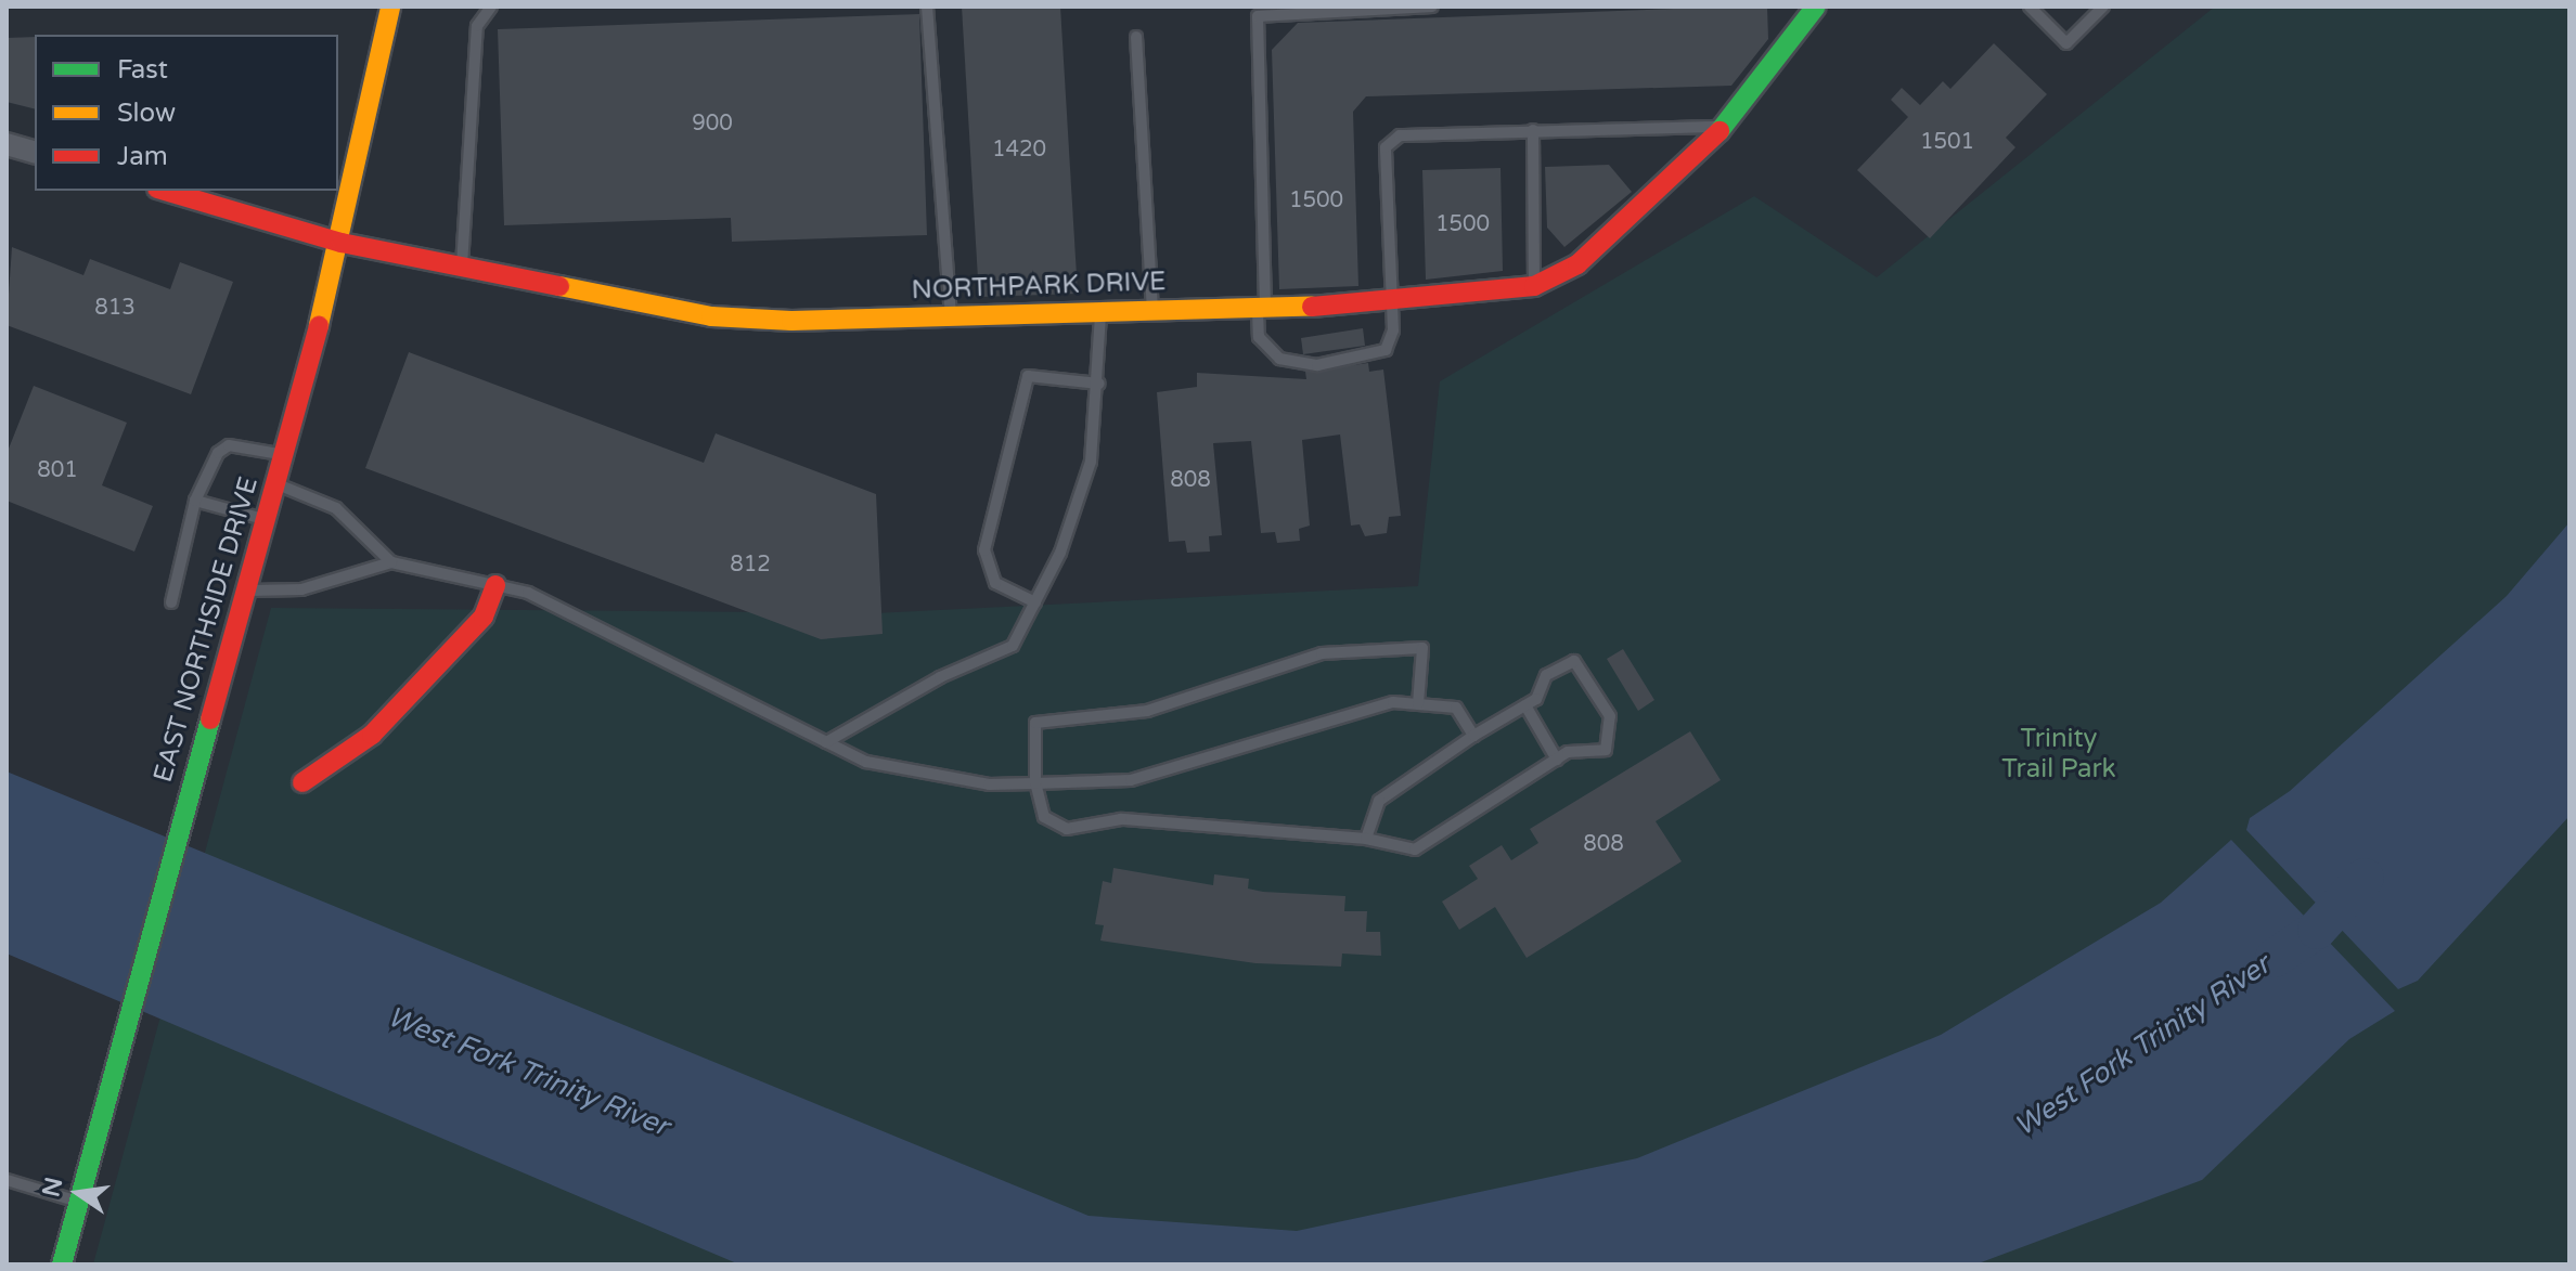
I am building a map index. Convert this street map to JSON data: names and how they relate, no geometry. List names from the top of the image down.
{
  "streets": {
    "street": ["NORTHPARK DRIVE", "EAST NORTHSIDE DRIVE"]
  },
  "crossings": [
    ["NORTHPARK DRIVE", "EAST NORTHSIDE DRIVE"]
  ],
  "water": ["West Fork Trinity River"],
  "parks": ["Trinity Trail Park"],
  "house_numbers": [
    "900",
    "1501",
    "1420",
    "1500",
    "1500",
    "813",
    "801",
    "808",
    "812",
    "808"
  ],
  "legend": ["Fast", "Slow", "Jam"],
  "north": "left"
}
